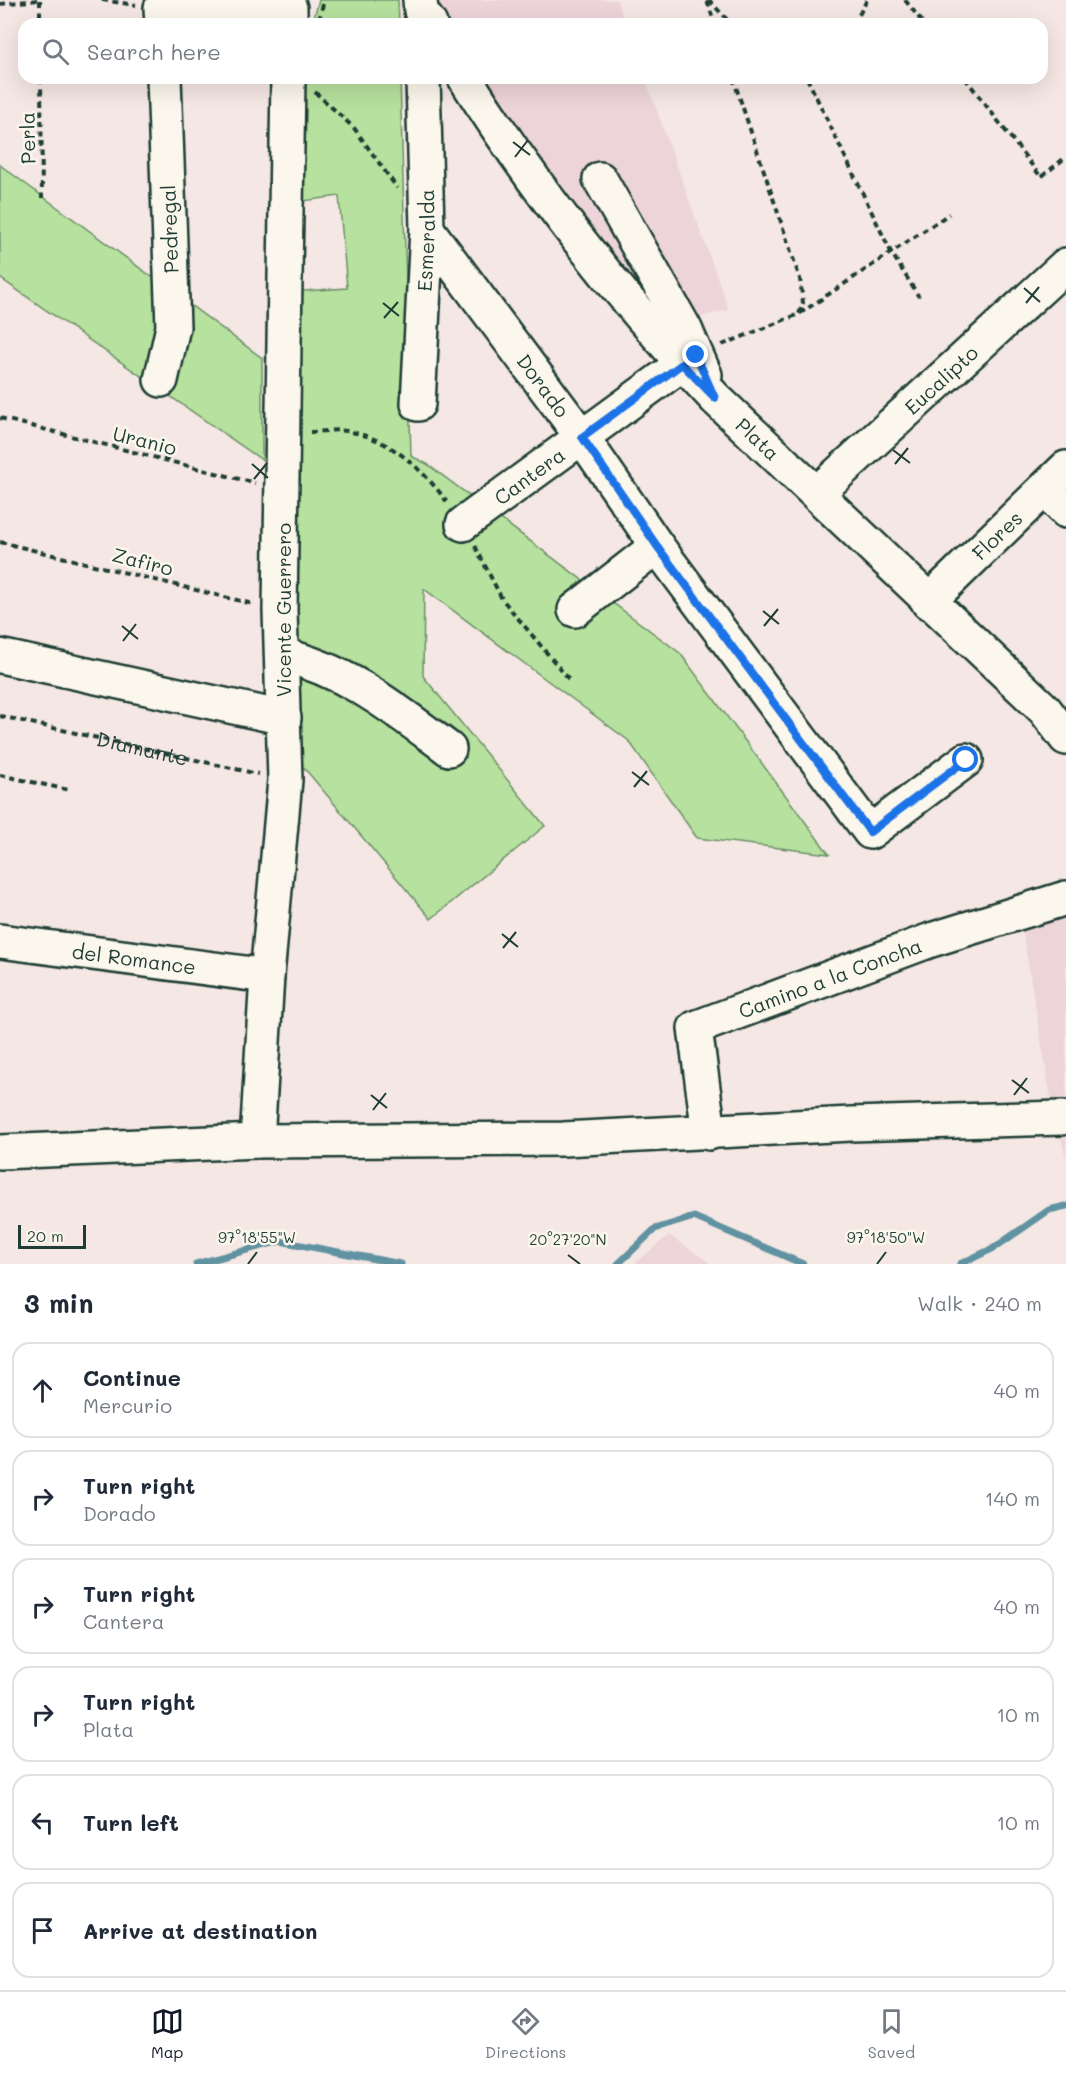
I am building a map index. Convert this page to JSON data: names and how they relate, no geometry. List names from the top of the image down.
{
  "streets": {
    "street": [
      "Pedregal",
      "Esmeralda",
      "Eucalipto",
      "Dorado",
      "Plata",
      "Cantera",
      "Flores",
      "Vicente Guerrero",
      "del Romance",
      "Camino a la Concha"
    ],
    "path": [
      "Perla",
      "Uranio",
      "Zafiro",
      "Diamante"
    ]
  },
  "crossings": [
    ["Esmeralda", "Dorado"],
    ["Eucalipto", "Plata"],
    ["Dorado", "Cantera"],
    ["Plata", "Cantera"],
    ["Plata", "Flores"],
    ["Uranio", "Vicente Guerrero"],
    ["Zafiro", "Vicente Guerrero"],
    ["Vicente Guerrero", "Diamante"],
    ["Vicente Guerrero", "del Romance"]
  ],
  "scale_bar": "20 m",
  "page": {
    "search": "Search here",
    "scale": "20 m",
    "heading": ["3 min", "Walk · 240 m"],
    "list": [
      ["Continue", "Mercurio", "40 m"],
      ["Turn right", "Dorado", "140 m"],
      ["Turn right", "Cantera", "40 m"],
      ["Turn right", "Plata", "10 m"],
      ["Turn left", "10 m"],
      "Arrive at destination"
    ],
    "nav": ["Map", "Directions", "Saved"]
  },
  "coordinates": ["97°18'55\"W", "97°18'50\"W", "20°27'20\"N"]
}
